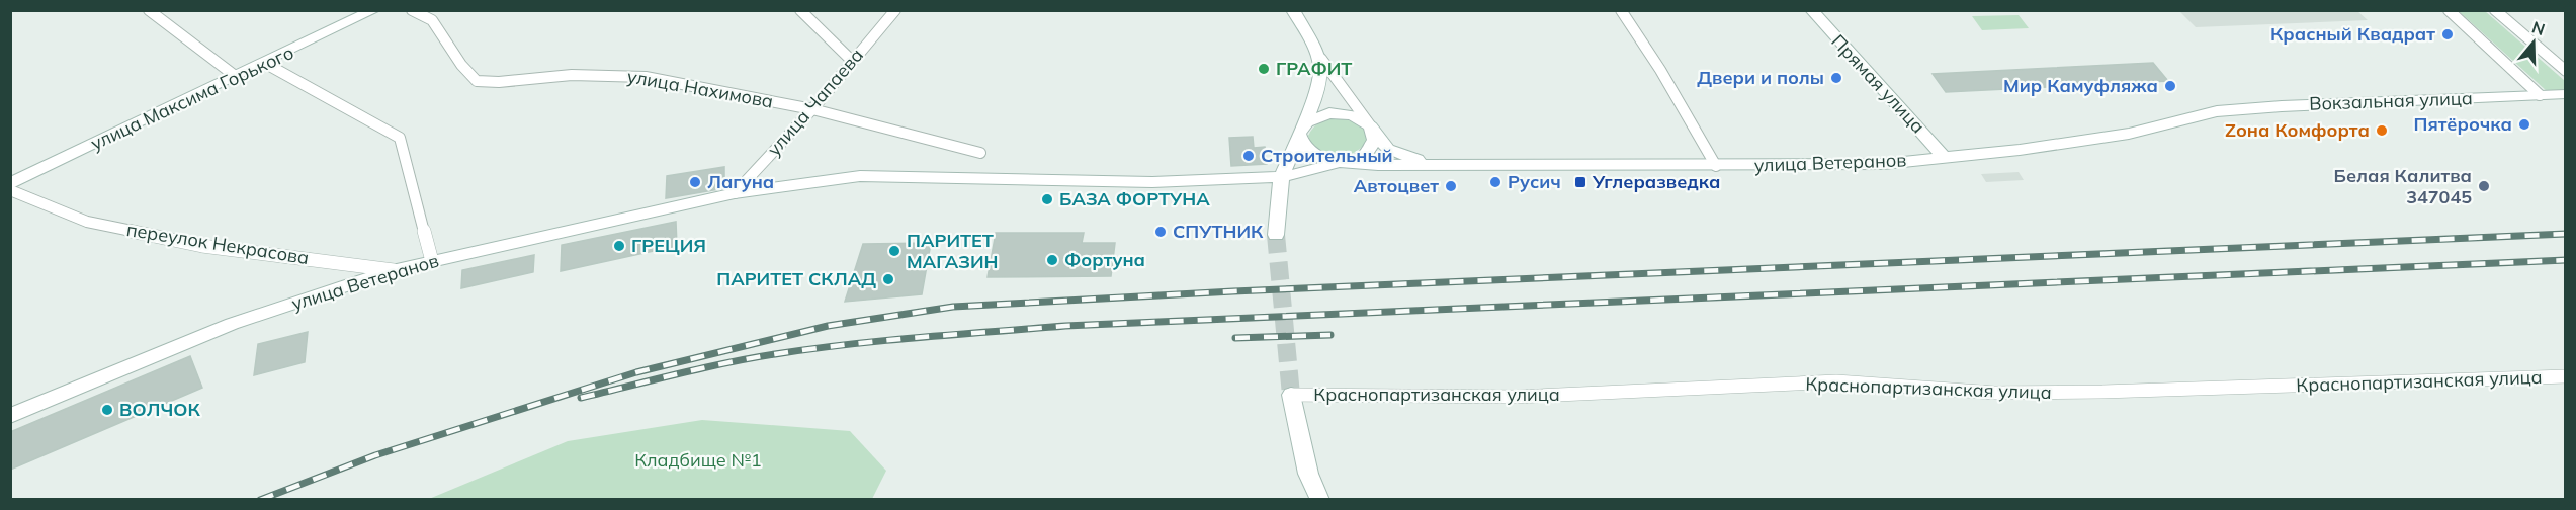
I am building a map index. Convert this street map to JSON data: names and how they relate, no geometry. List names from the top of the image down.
{
  "streets": {
    "main road": [
      "Прямая улица",
      "улица Максима Горького",
      "Вокзальная улица",
      "улица Ветеранов"
    ],
    "street": [
      "улица Нахимова",
      "улица Чапаева",
      "переулок Некрасова",
      "Краснопартизанская улица"
    ]
  },
  "crossings": [
    ["Прямая улица", "улица Ветеранов"],
    ["улица Нахимова", "улица Чапаева"],
    ["Вокзальная улица", "улица Ветеранов"],
    ["улица Чапаева", "улица Ветеранов"],
    ["улица Ветеранов", "переулок Некрасова"]
  ],
  "parks": ["Кладбище №1"],
  "places": {
    "other": [
      "Красный Квадрат",
      "ГРАФИТ",
      "Двери и полы",
      "Мир Камуфляжа",
      "Пятёрочка",
      "Zона Комфорта",
      "Строительный",
      "Лагуна",
      "Русич",
      "Автоцвет",
      "Белая Калитва 347045",
      "БАЗА ФОРТУНА",
      "СПУТНИК",
      "ГРЕЦИЯ",
      "ПАРИТЕТ МАГАЗИН",
      "Фортуна",
      "ПАРИТЕТ СКЛАД",
      "ВОЛЧОК"
    ],
    "transit": ["Углеразведка"]
  },
  "north": "top"
}
